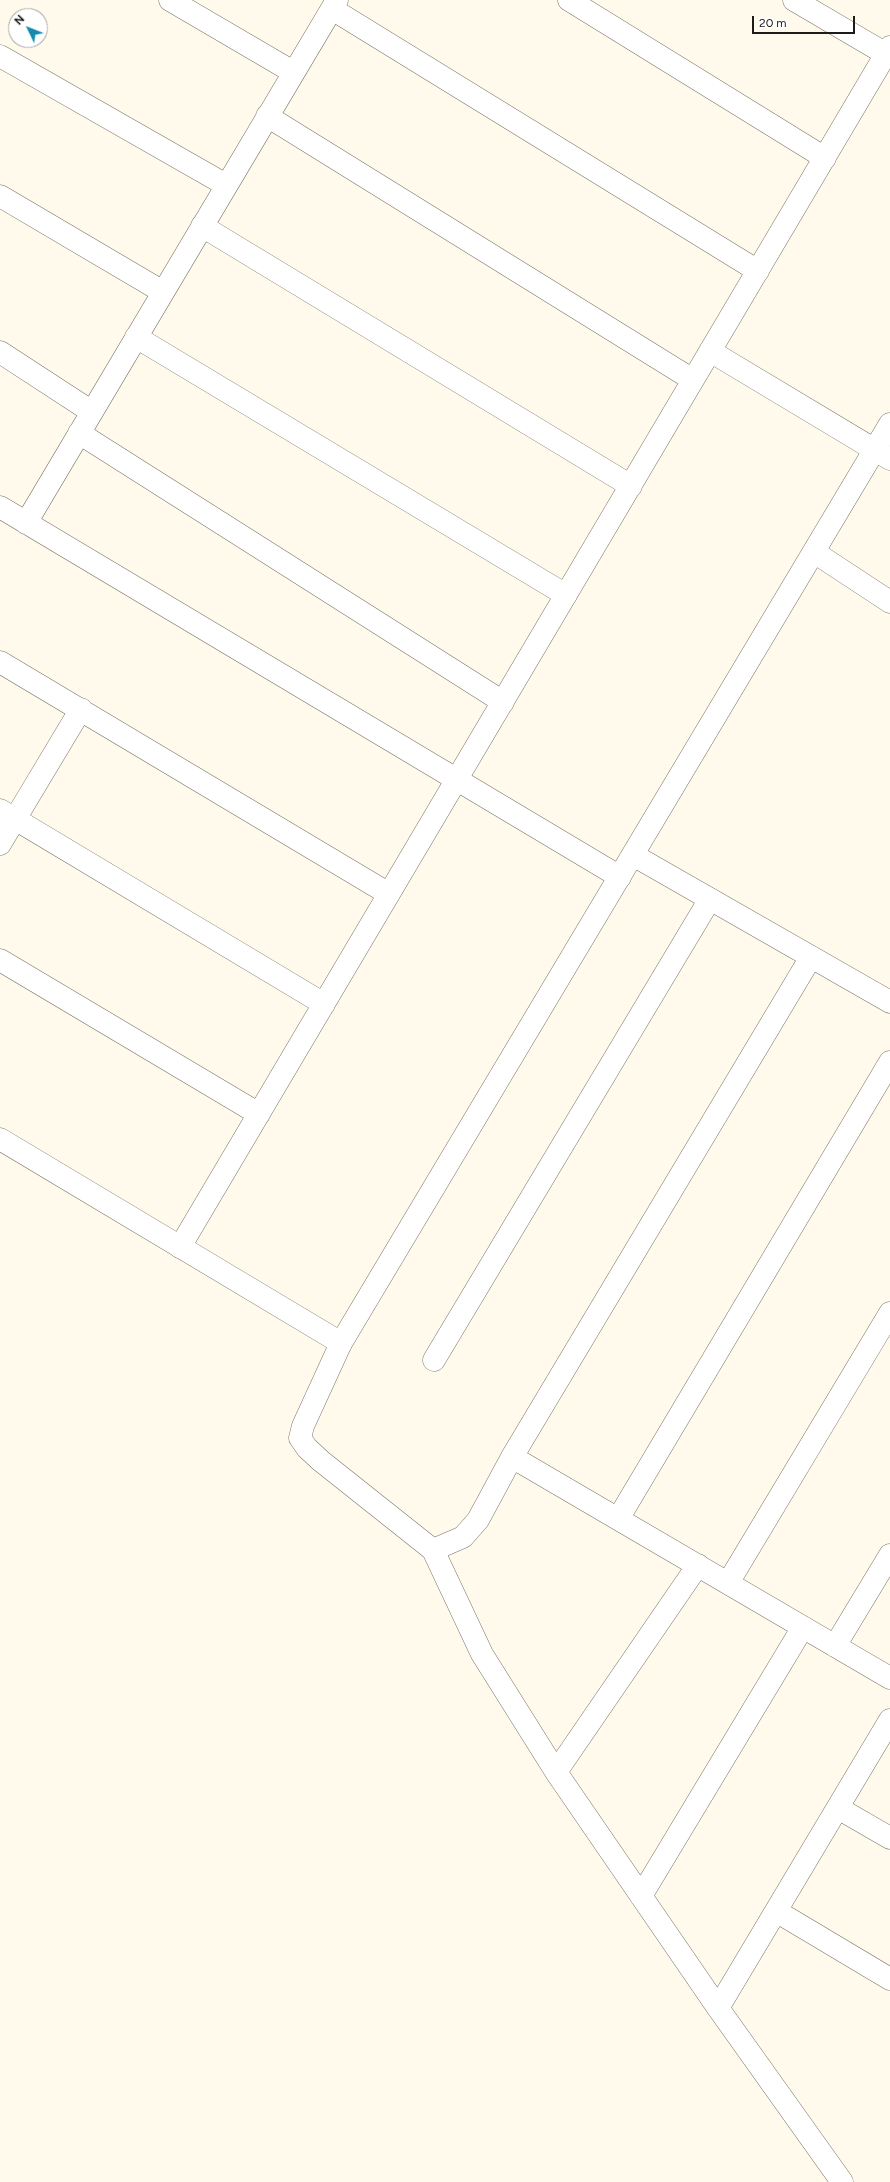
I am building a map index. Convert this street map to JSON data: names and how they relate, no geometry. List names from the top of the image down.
{
  "scale_bar": "20 m",
  "north": "top left"
}
